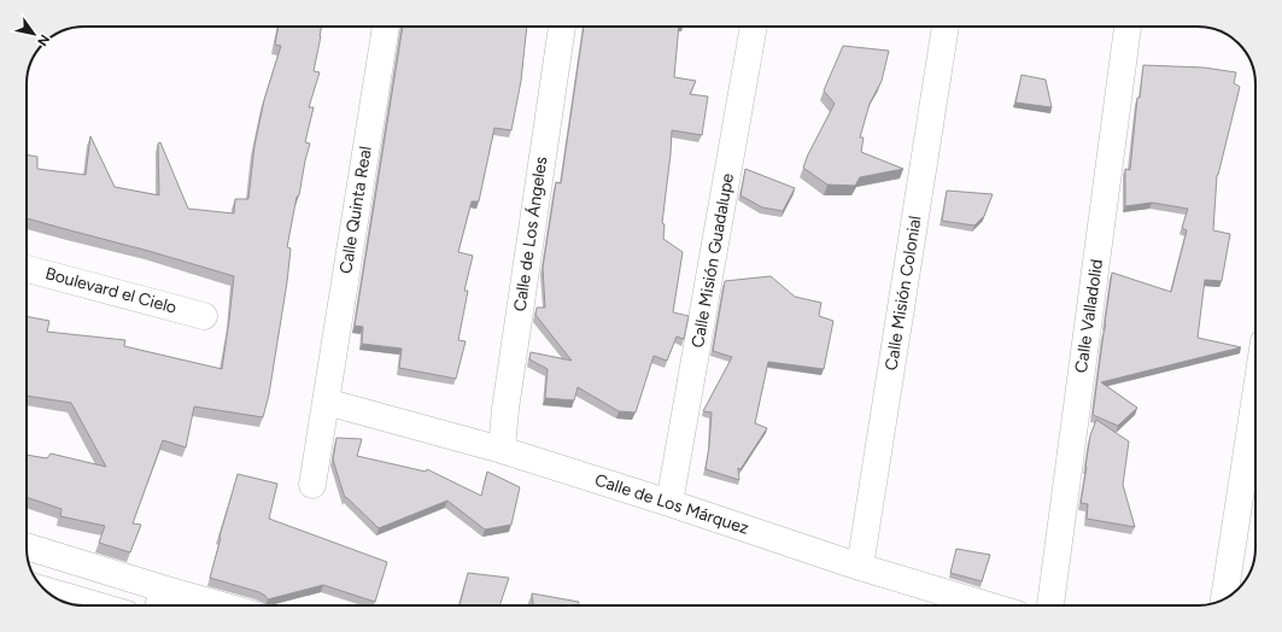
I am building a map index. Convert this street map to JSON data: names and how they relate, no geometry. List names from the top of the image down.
{
  "streets": {
    "street": [
      "Calle Quinta Real",
      "Calle de Los Ángeles",
      "Calle Misión Guadalupe",
      "Boulevard el Cielo",
      "Calle Misión Colonial",
      "Calle Valladolid",
      "Calle de Los Márquez"
    ]
  },
  "crossings": [
    ["Calle Quinta Real", "Calle de Los Márquez"],
    ["Calle de Los Ángeles", "Calle de Los Márquez"],
    ["Calle Misión Guadalupe", "Calle de Los Márquez"],
    ["Calle Misión Colonial", "Calle de Los Márquez"]
  ],
  "north": "bottom right"
}
